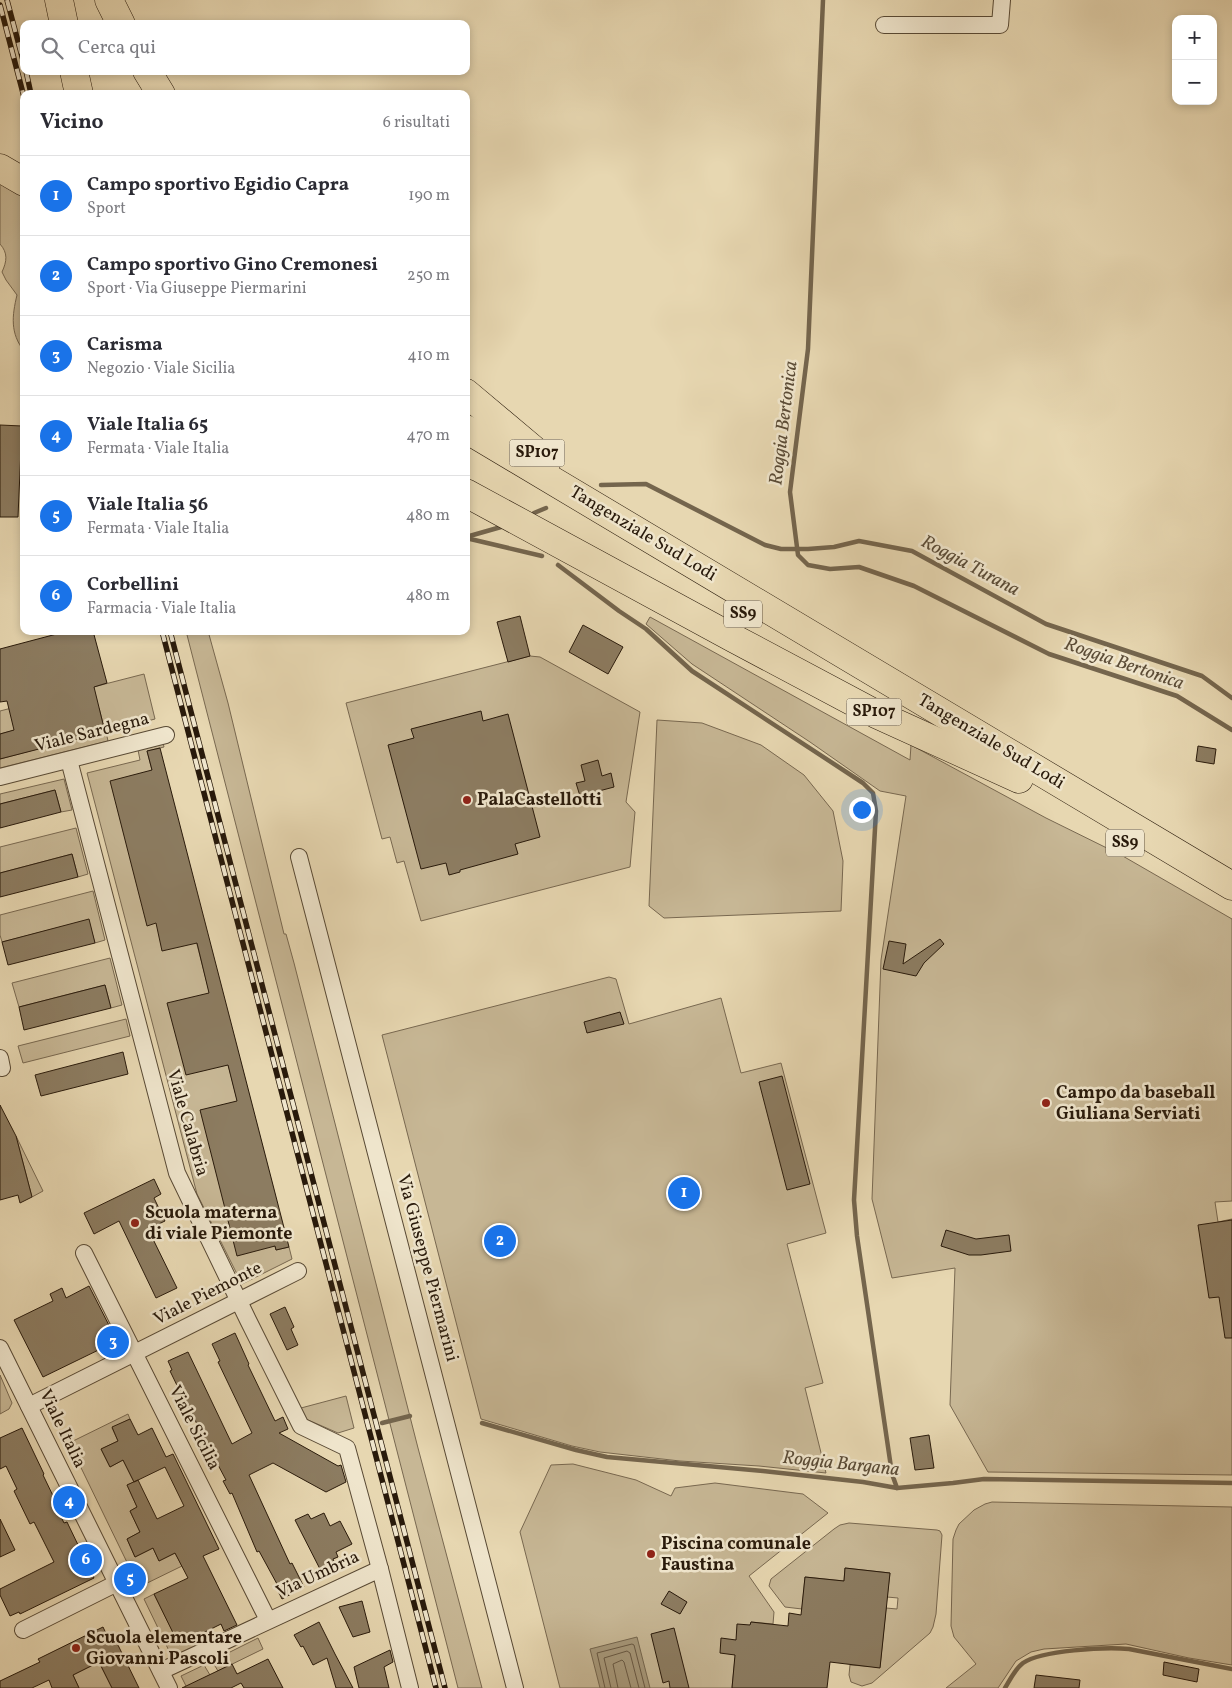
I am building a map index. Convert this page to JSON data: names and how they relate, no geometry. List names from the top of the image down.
{
  "streets": {
    "highway": ["SP107", "Tangenziale Sud Lodi", "SS9"],
    "street": [
      "Viale Sardegna",
      "Viale Calabria",
      "Via Giuseppe Piermarini",
      "Viale Piemonte",
      "Viale Sicilia",
      "Viale Italia",
      "Via Umbria"
    ]
  },
  "crossings": [
    ["SP107", "Tangenziale Sud Lodi"],
    ["Viale Sardegna", "Viale Calabria"],
    ["Viale Calabria", "Viale Piemonte"],
    ["Viale Calabria", "Via Umbria"],
    ["Viale Piemonte", "Viale Sicilia"],
    ["Viale Piemonte", "Viale Italia"],
    ["Viale Sicilia", "Via Umbria"],
    ["Viale Italia", "Via Umbria"]
  ],
  "water": ["Roggia Bertonica", "Roggia Turana", "Roggia Bargana"],
  "places": [
    "PalaCastellotti",
    "Campo da baseball Giuliana Serviati",
    "Scuola materna di viale Piemonte",
    "Piscina comunale Faustina",
    "Scuola elementare Giovanni Pascoli"
  ],
  "page": {
    "map_buttons": ["+", "−"],
    "search": "Cerca qui",
    "heading": ["Vicino", "6 risultati"],
    "list": [
      {
        "mark": "1",
        "name": "Campo sportivo Egidio Capra",
        "note": "Sport",
        "value": "190 m"
      },
      {
        "mark": "2",
        "name": "Campo sportivo Gino Cremonesi",
        "note": "Sport · Via Giuseppe Piermarini",
        "value": "250 m"
      },
      {
        "mark": "3",
        "name": "Carisma",
        "note": "Negozio · Viale Sicilia",
        "value": "410 m"
      },
      {
        "mark": "4",
        "name": "Viale Italia 65",
        "note": "Fermata · Viale Italia",
        "value": "470 m"
      },
      {
        "mark": "5",
        "name": "Viale Italia 56",
        "note": "Fermata · Viale Italia",
        "value": "480 m"
      },
      {
        "mark": "6",
        "name": "Corbellini",
        "note": "Farmacia · Viale Italia",
        "value": "480 m"
      }
    ],
    "pins": [
      "1",
      "2",
      "3",
      "4",
      "6",
      "5"
    ]
  }
}
